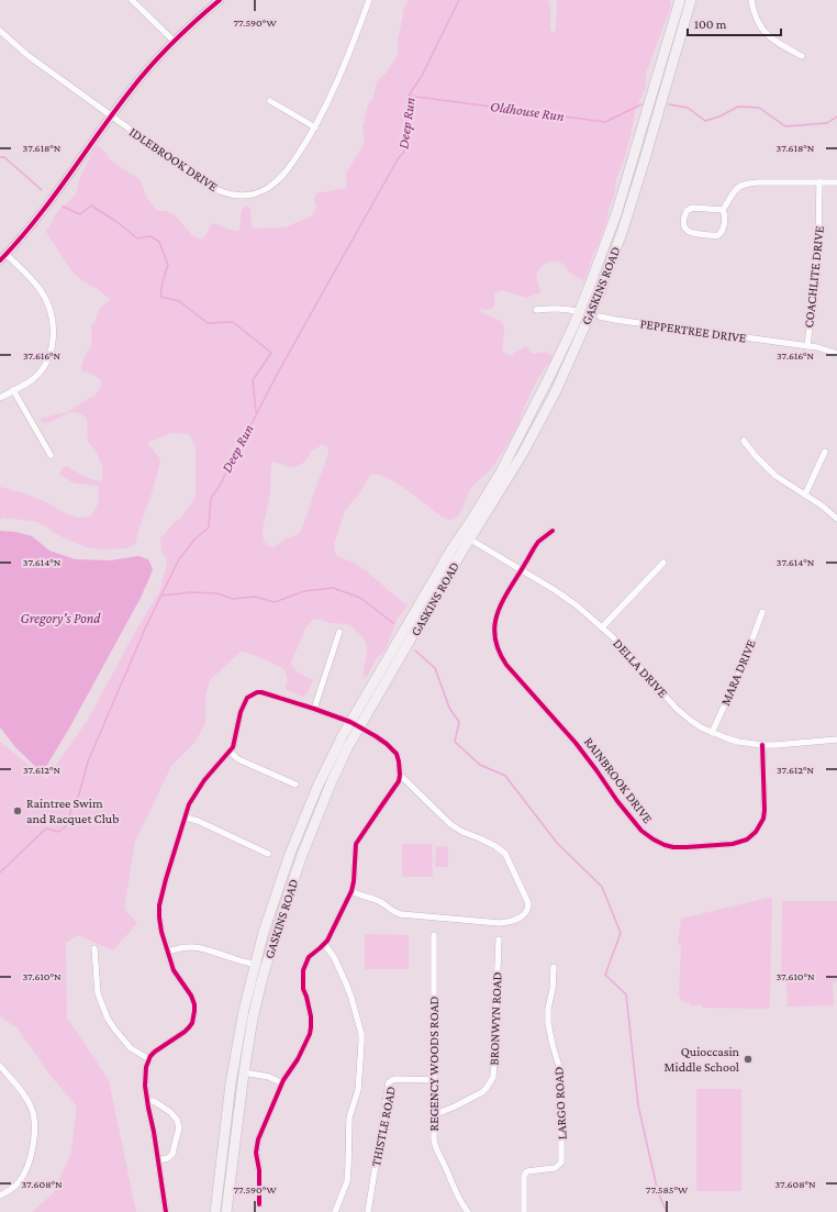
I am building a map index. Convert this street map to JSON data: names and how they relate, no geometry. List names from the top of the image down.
{
  "streets": {
    "main road": ["GASKINS ROAD"],
    "street": [
      "IDLEBROOK DRIVE",
      "COACHLITE DRIVE",
      "PEPPERTREE DRIVE",
      "DELLA DRIVE",
      "MARA DRIVE",
      "RAINBROOK DRIVE",
      "BRONWYN ROAD",
      "REGENCY WOODS ROAD",
      "LARGO ROAD",
      "THISTLE ROAD"
    ]
  },
  "crossings": [
    ["COACHLITE DRIVE", "PEPPERTREE DRIVE"],
    ["GASKINS ROAD", "DELLA DRIVE"],
    ["DELLA DRIVE", "MARA DRIVE"],
    ["DELLA DRIVE", "RAINBROOK DRIVE"],
    ["BRONWYN ROAD", "REGENCY WOODS ROAD"],
    ["REGENCY WOODS ROAD", "THISTLE ROAD"]
  ],
  "water": ["Oldhouse Run", "Deep Run", "Gregory's Pond"],
  "places": ["Raintree Swim and Racquet Club", "Quioccasin Middle School"],
  "scale_bar": "100 m",
  "coordinates": [
    "77.590°W",
    "37.618°N",
    "37.616°N",
    "37.614°N",
    "37.612°N",
    "37.610°N",
    "37.608°N",
    "77.585°W"
  ]
}
